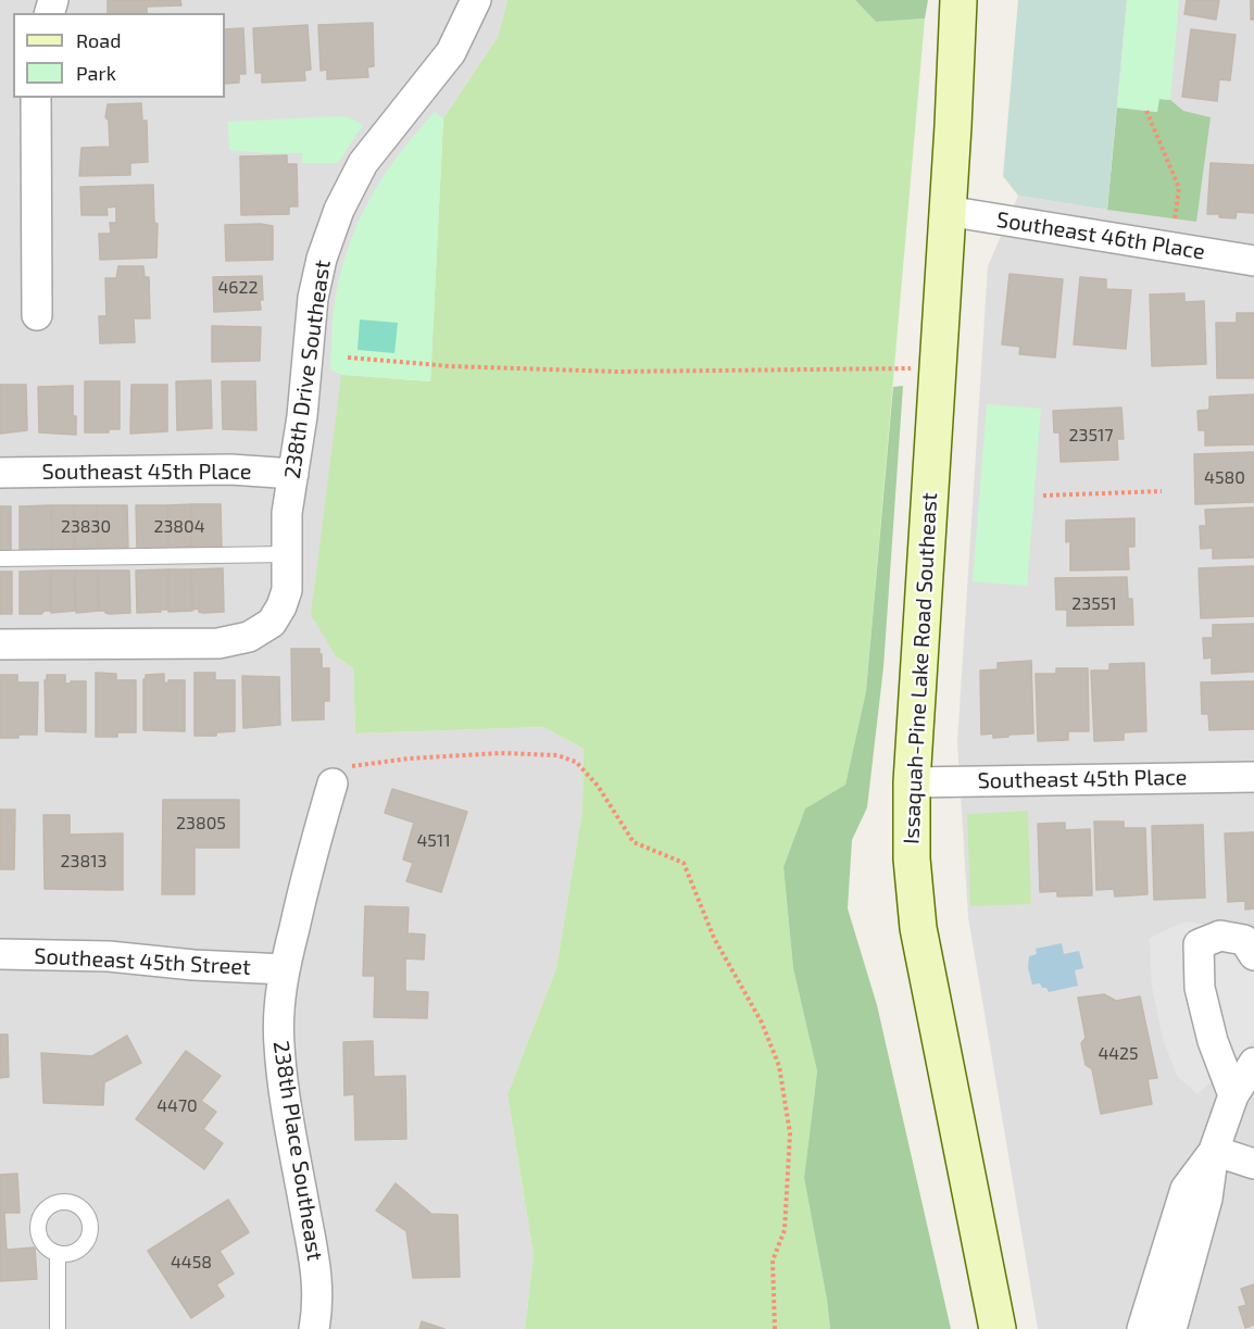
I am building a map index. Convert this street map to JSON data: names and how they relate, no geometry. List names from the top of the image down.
{
  "streets": {
    "main road": ["Issaquah-Pine Lake Road Southeast"],
    "street": [
      "Southeast 46th Place",
      "238th Drive Southeast",
      "Southeast 45th Place",
      "Southeast 45th Street",
      "238th Place Southeast"
    ]
  },
  "crossings": [
    ["Southeast 46th Place", "Issaquah-Pine Lake Road Southeast"],
    ["238th Drive Southeast", "Southeast 45th Place"],
    ["Southeast 45th Place", "Issaquah-Pine Lake Road Southeast"],
    ["Southeast 45th Street", "238th Place Southeast"]
  ],
  "house_numbers": [
    "4622",
    "23517",
    "4580",
    "23830",
    "23804",
    "23551",
    "23805",
    "4511",
    "23813",
    "4425",
    "4470",
    "4458"
  ],
  "legend": ["Road", "Park"]
}
